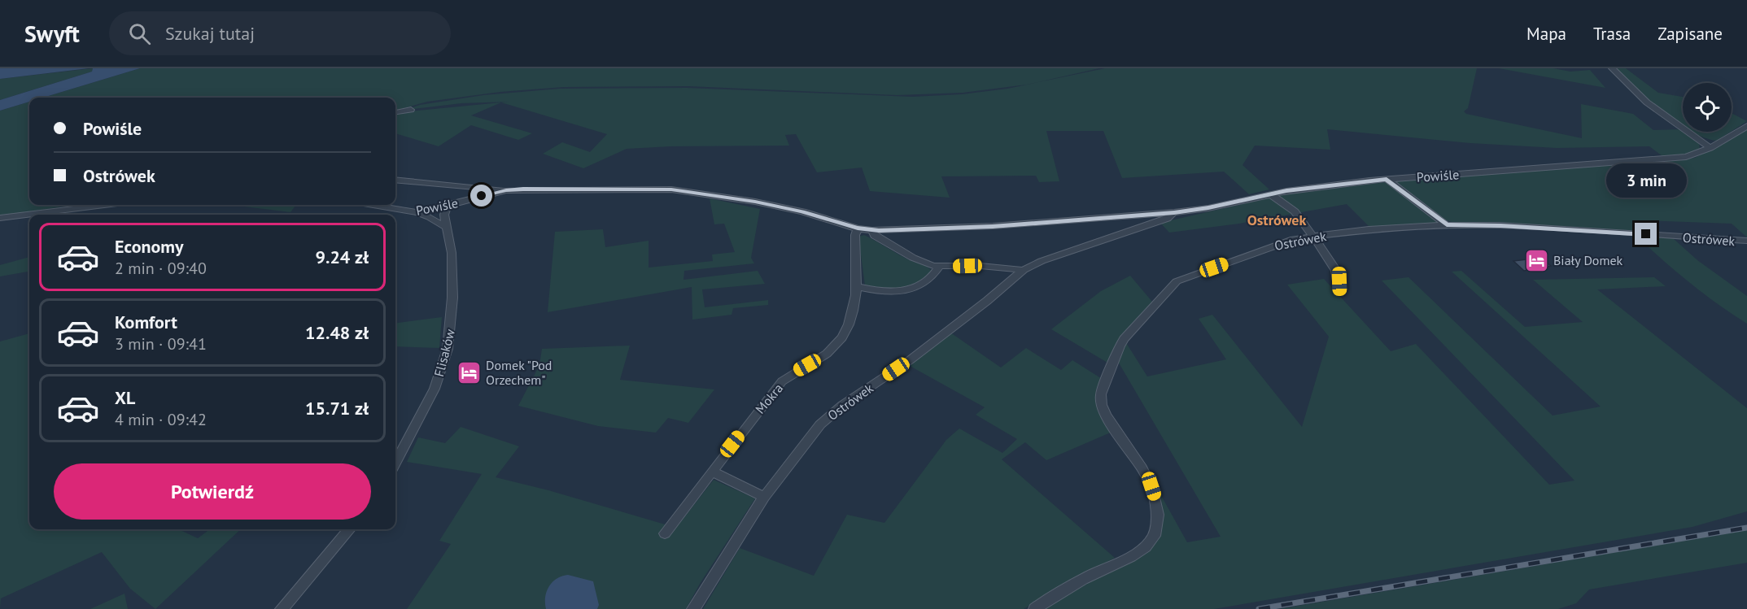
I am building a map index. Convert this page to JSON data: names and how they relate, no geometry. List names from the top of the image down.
{
  "streets": {
    "street": [
      "Powiśle",
      "Ostrówek",
      "Flisaków",
      "Mokra"
    ]
  },
  "crossings": [
    ["Powiśle", "Ostrówek"],
    ["Powiśle", "Flisaków"],
    ["Powiśle", "Mokra"]
  ],
  "districts": ["Ostrówek"],
  "places": {
    "hotel": ["Biały Domek", "Domek \"Pod Orzechem\""]
  },
  "page": {
    "header": "Swyft",
    "search": "Szukaj tutaj",
    "nav": ["Mapa", "Trasa", "Zapisane"],
    "banner": ["Powiśle", "Ostrówek"],
    "bubble": "3 min",
    "list": [
      {
        "name": "Economy",
        "note": "2 min · 09:40",
        "value": "9.24 zł"
      },
      {
        "name": "Komfort",
        "note": "3 min · 09:41",
        "value": "12.48 zł"
      },
      {
        "name": "XL",
        "note": "4 min · 09:42",
        "value": "15.71 zł"
      }
    ],
    "buttons": "Potwierdź"
  }
}
